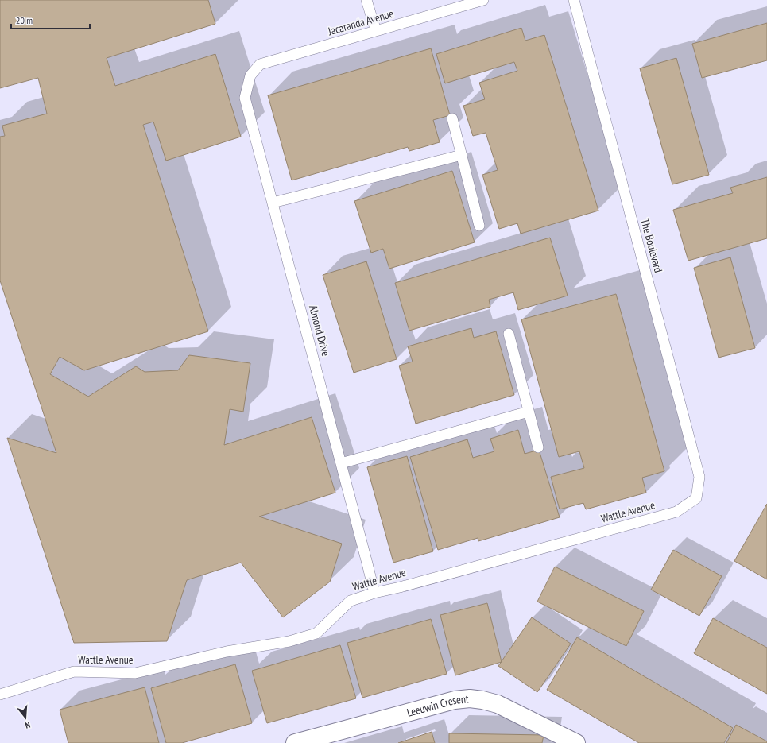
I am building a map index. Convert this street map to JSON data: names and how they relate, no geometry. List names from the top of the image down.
{
  "streets": {
    "street": ["Leeuwin Cresent"],
    "lane": [
      "Jacaranda Avenue",
      "The Boulevard",
      "Almond Drive",
      "Wattle Avenue"
    ]
  },
  "crossings": [
    ["Jacaranda Avenue", "Almond Drive"],
    ["The Boulevard", "Wattle Avenue"],
    ["Almond Drive", "Wattle Avenue"]
  ],
  "scale_bar": "20 m",
  "north": "bottom"
}
